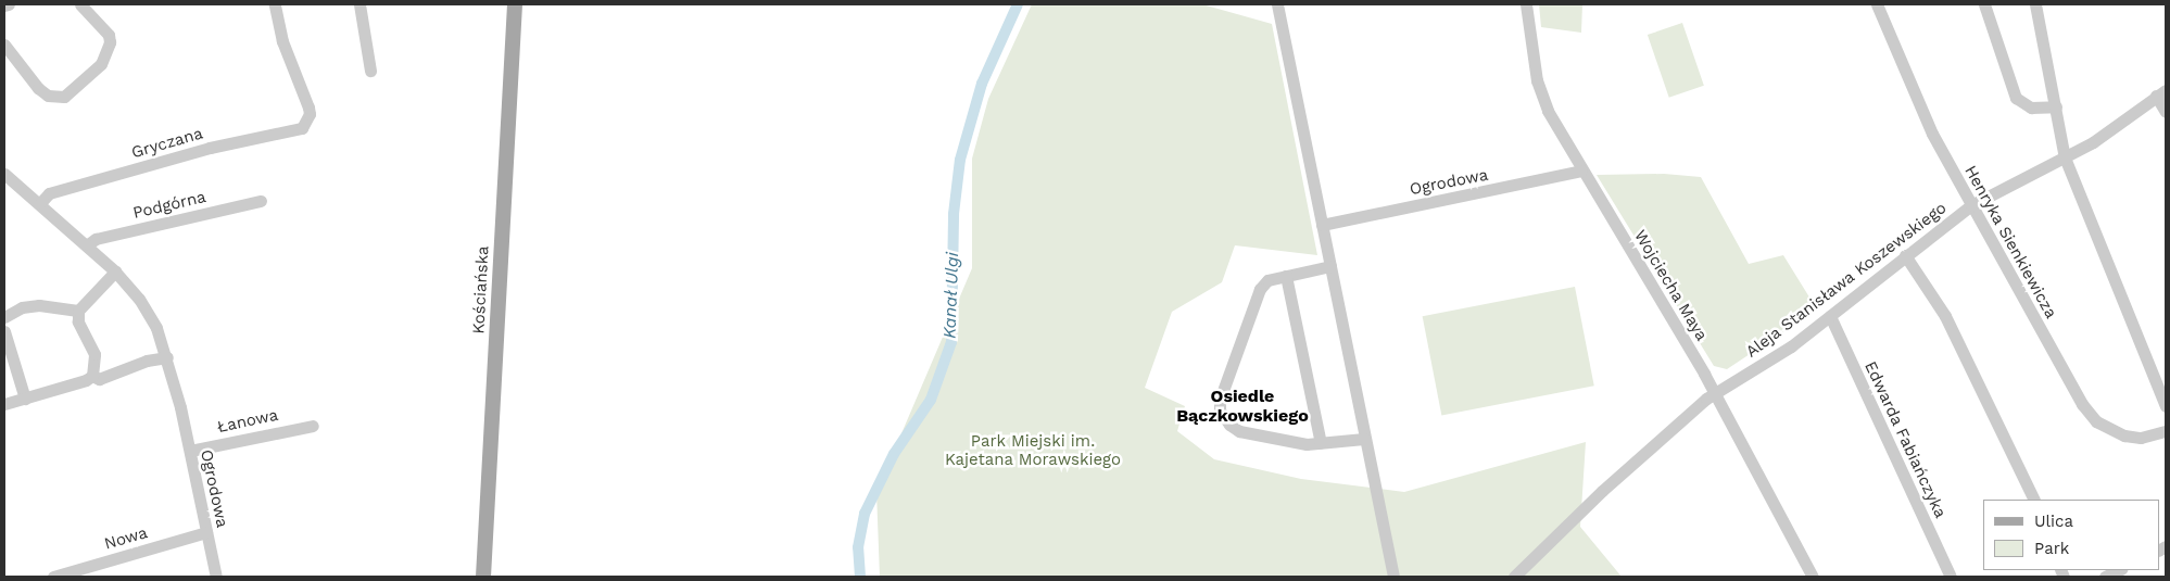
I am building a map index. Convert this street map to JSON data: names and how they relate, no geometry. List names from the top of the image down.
{
  "streets": {
    "main road": ["Kościańska"],
    "street": [
      "Gryczana",
      "Ogrodowa",
      "Podgórna",
      "Henryka Sienkiewicza",
      "Aleja Stanisława Koszewskiego",
      "Wojciecha Maya",
      "Łanowa",
      "Edwarda Fabiańczyka",
      "Nowa"
    ]
  },
  "crossings": [
    ["Ogrodowa", "Wojciecha Maya"],
    ["Ogrodowa", "Łanowa"],
    ["Ogrodowa", "Nowa"],
    ["Henryka Sienkiewicza", "Aleja Stanisława Koszewskiego"],
    ["Aleja Stanisława Koszewskiego", "Wojciecha Maya"],
    ["Aleja Stanisława Koszewskiego", "Edwarda Fabiańczyka"]
  ],
  "districts": ["Osiedle Bączkowskiego"],
  "water": ["Kanał Ulgi"],
  "parks": ["Park Miejski im. Kajetana Morawskiego"],
  "legend": ["Ulica", "Park"]
}
